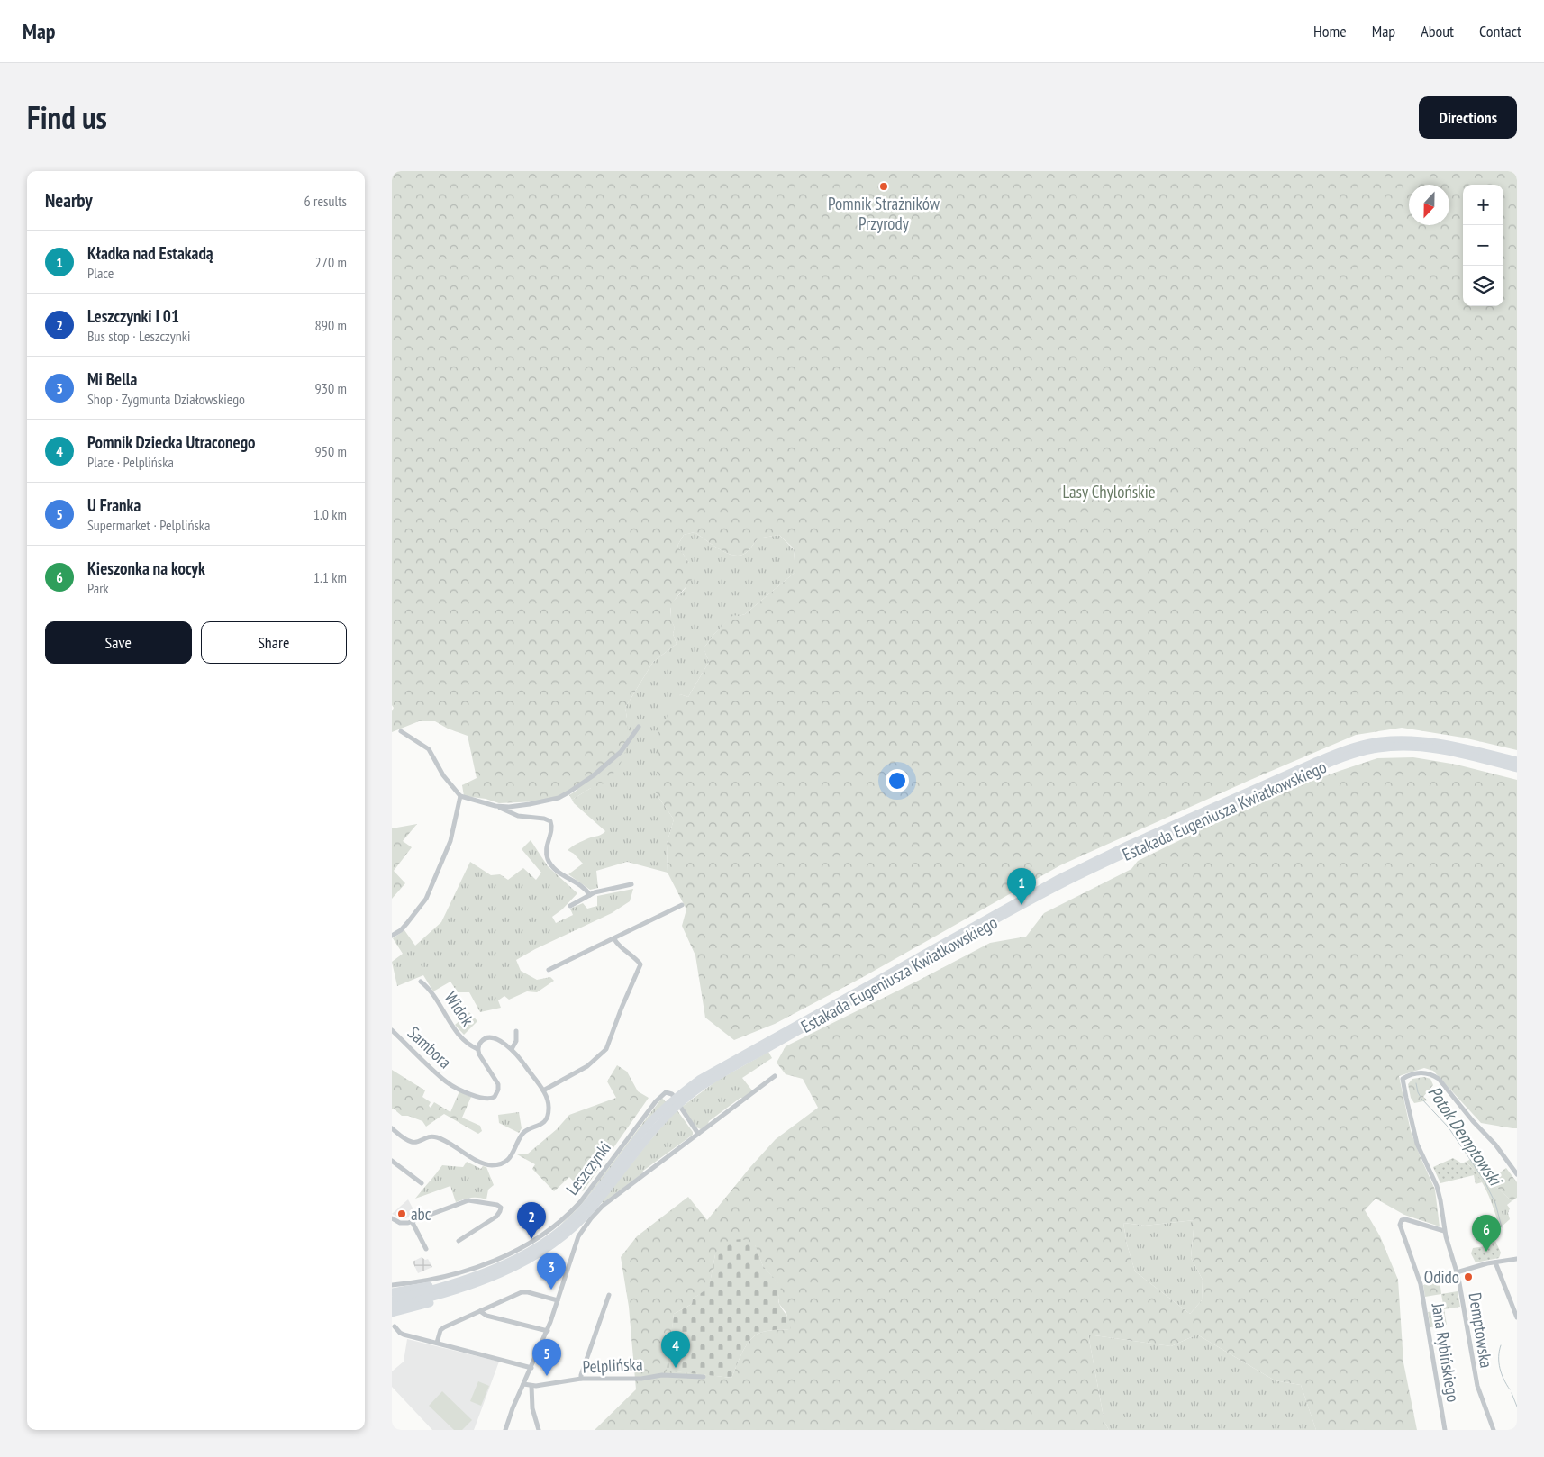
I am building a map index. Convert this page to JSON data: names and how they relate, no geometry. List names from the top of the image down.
{
  "streets": {
    "highway": ["Estakada Eugeniusza Kwiatkowskiego"],
    "street": [
      "Widok",
      "Sambora",
      "Leszczynki",
      "Demptowska",
      "Jana Rybińskiego",
      "Pelplińska"
    ]
  },
  "crossings": [
    ["Widok", "Sambora"],
    ["Leszczynki", "Pelplińska"],
    ["Demptowska", "Jana Rybińskiego"]
  ],
  "water": ["Potok Demptowski"],
  "parks": ["Lasy Chylońskie"],
  "places": ["Pomnik Strażników Przyrody", "abc", "Odido"],
  "north": "bottom",
  "page": {
    "header": "Map",
    "nav": [
      "Home",
      "Map",
      "About",
      "Contact"
    ],
    "title": "Find us",
    "buttons": [
      "Directions",
      ["Save", "Share"]
    ],
    "heading": ["Nearby", "6 results"],
    "map_buttons": ["+", "−"],
    "list": [
      {
        "mark": "1",
        "name": "Kładka nad Estakadą",
        "note": "Place",
        "value": "270 m"
      },
      {
        "mark": "2",
        "name": "Leszczynki I 01",
        "note": "Bus stop · Leszczynki",
        "value": "890 m"
      },
      {
        "mark": "3",
        "name": "Mi Bella",
        "note": "Shop · Zygmunta Działowskiego",
        "value": "930 m"
      },
      {
        "mark": "4",
        "name": "Pomnik Dziecka Utraconego",
        "note": "Place · Pelplińska",
        "value": "950 m"
      },
      {
        "mark": "5",
        "name": "U Franka",
        "note": "Supermarket · Pelplińska",
        "value": "1.0 km"
      },
      {
        "mark": "6",
        "name": "Kieszonka na kocyk",
        "note": "Park",
        "value": "1.1 km"
      }
    ],
    "pins": [
      "1",
      "2",
      "6",
      "3",
      "4",
      "5"
    ]
  }
}
